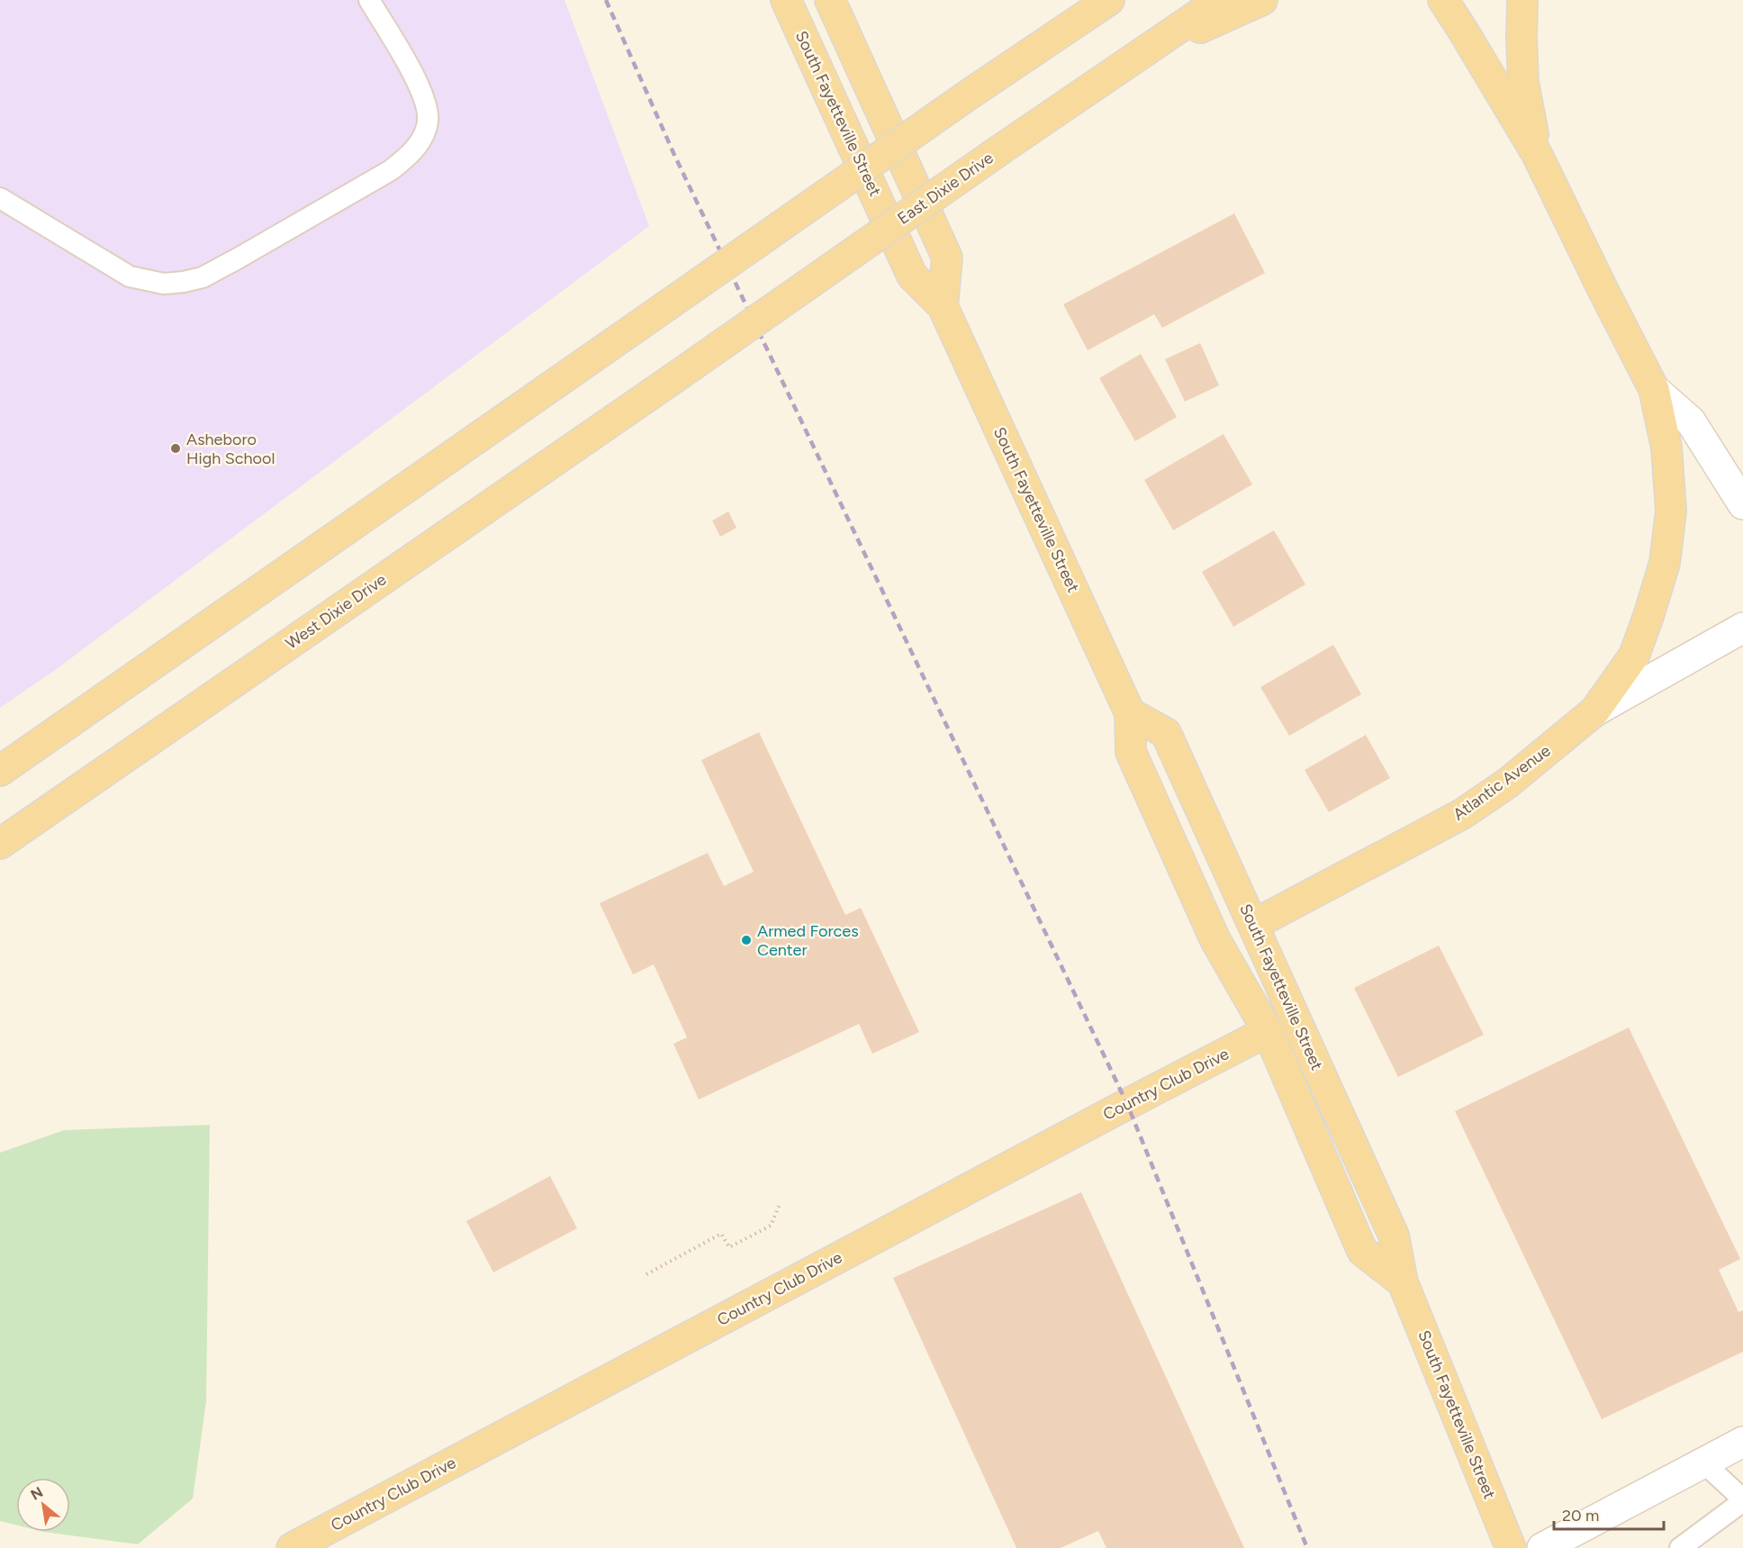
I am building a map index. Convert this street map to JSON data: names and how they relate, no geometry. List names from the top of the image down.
{
  "streets": {
    "main road": [
      "South Fayetteville Street",
      "East Dixie Drive",
      "West Dixie Drive",
      "Atlantic Avenue",
      "Country Club Drive"
    ]
  },
  "crossings": [
    ["South Fayetteville Street", "Atlantic Avenue"],
    ["South Fayetteville Street", "Country Club Drive"],
    ["East Dixie Drive", "West Dixie Drive"]
  ],
  "places": ["Asheboro High School", "Armed Forces Center"],
  "scale_bar": "20 m",
  "north": "top left"
}
